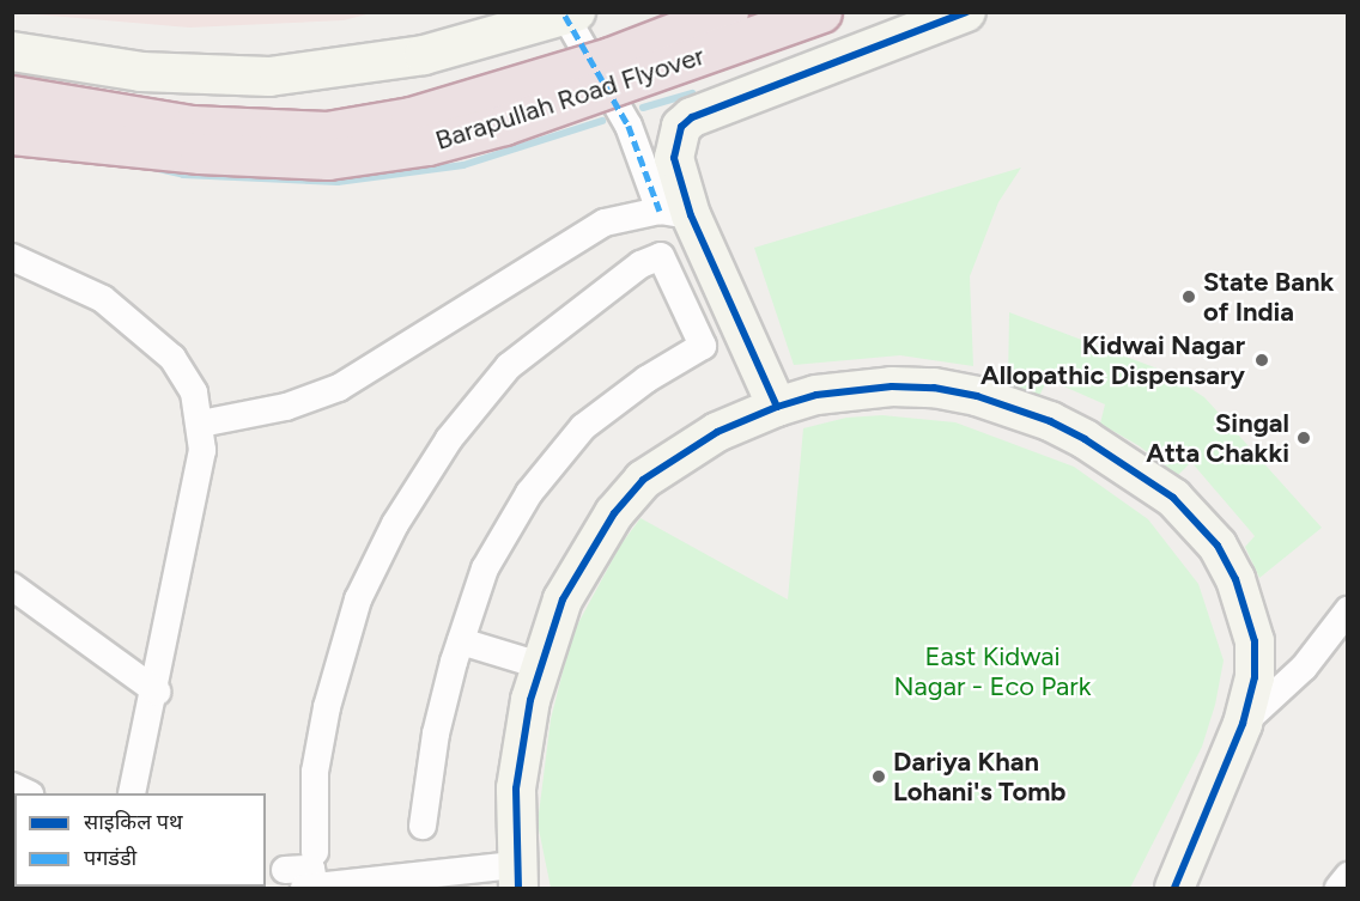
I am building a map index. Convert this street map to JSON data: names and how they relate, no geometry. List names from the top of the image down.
{
  "streets": {
    "highway": ["Barapullah Road Flyover"]
  },
  "parks": ["East Kidwai Nagar - Eco Park"],
  "places": [
    "State Bank of India",
    "Kidwai Nagar Allopathic Dispensary",
    "Singal Atta Chakki",
    "Dariya Khan Lohani's Tomb"
  ],
  "legend": ["साइकिल पथ", "पगडंडी"]
}
